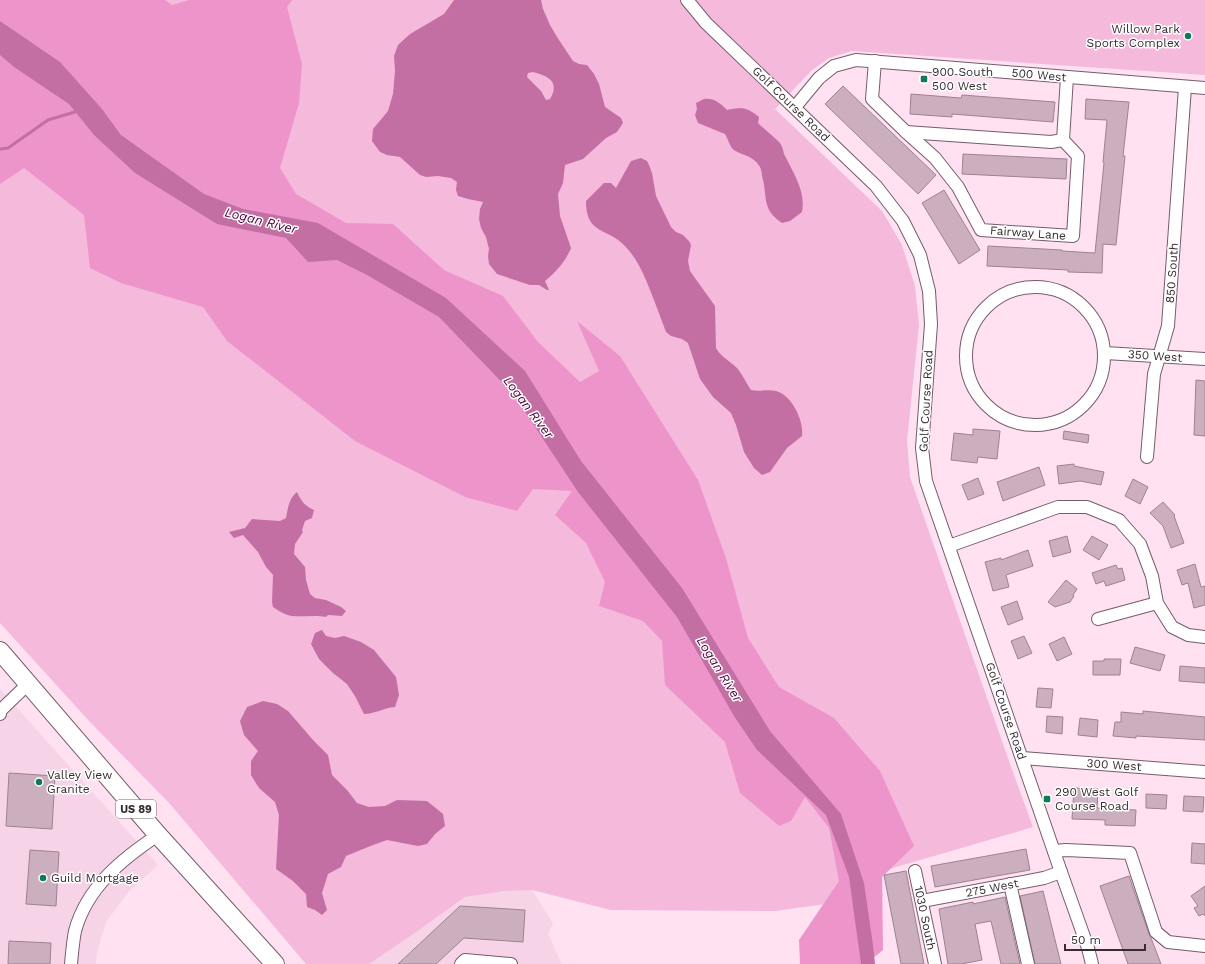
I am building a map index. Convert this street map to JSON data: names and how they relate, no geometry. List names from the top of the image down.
{
  "streets": {
    "highway": ["US 89"],
    "street": [
      "500 West",
      "Golf Course Road",
      "Fairway Lane",
      "850 South",
      "350 West",
      "300 West",
      "275 West",
      "1030 South"
    ]
  },
  "crossings": [
    ["500 West", "Golf Course Road"],
    ["500 West", "Fairway Lane"],
    ["500 West", "850 South"],
    ["Golf Course Road", "300 West"],
    ["Golf Course Road", "275 West"],
    ["850 South", "350 West"],
    ["275 West", "1030 South"]
  ],
  "water": ["Logan River"],
  "places": {
    "other": ["Willow Park Sports Complex", "Valley View Granite", "Guild Mortgage"],
    "transit": ["900 South 500 West", "290 West Golf Course Road"]
  },
  "scale_bar": "50 m"
}
